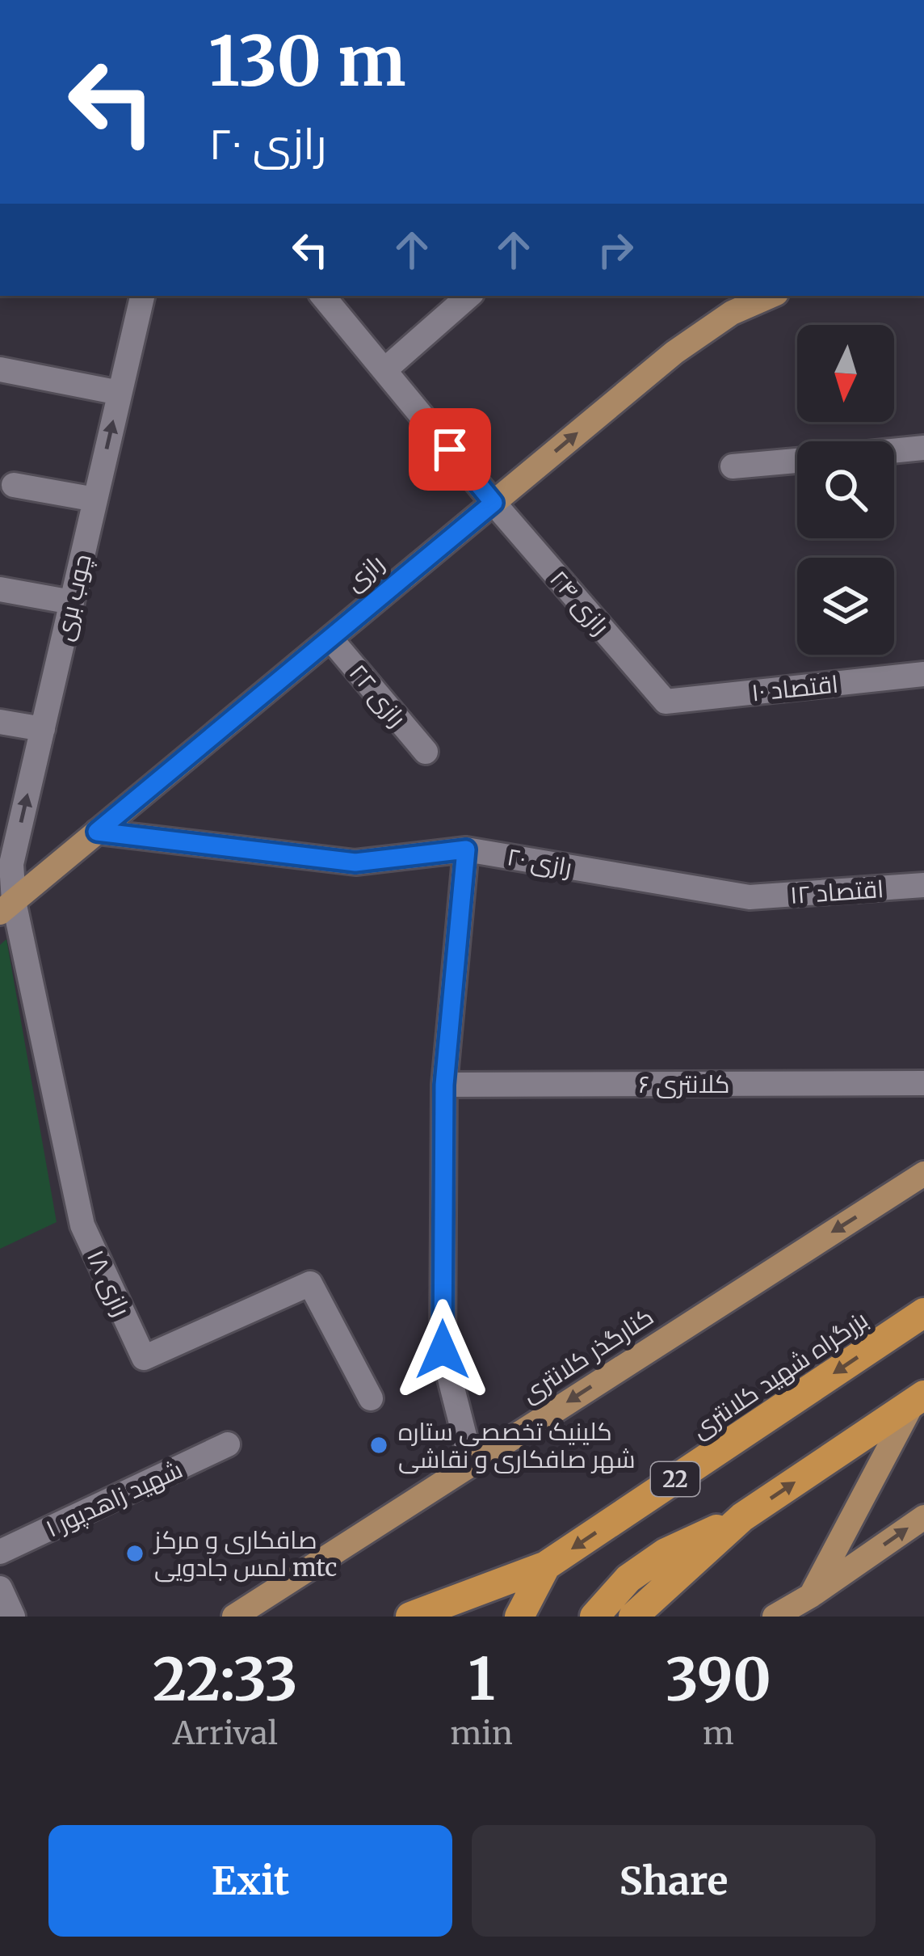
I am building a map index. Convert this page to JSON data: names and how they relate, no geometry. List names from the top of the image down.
{
  "streets": {
    "highway": ["بزرگراه شهید کلانتری", "22"],
    "main road": ["رازی", "کنارگذر کلانتری"],
    "street": [
      "چوب بری",
      "رازی ۲۴",
      "۱۰ اقتصاد",
      "رازی ۲۲",
      "رازی ۲۰",
      "۱۲ اقتصاد",
      "کلانتری ۶",
      "رازی ۱۸",
      "۱ شهید زاهدپور"
    ]
  },
  "crossings": [
    ["رازی", "چوب بری"],
    ["رازی", "رازی ۲۴"],
    ["رازی", "رازی ۲۲"],
    ["رازی", "رازی ۲۰"],
    ["رازی", "رازی ۱۸"],
    ["چوب بری", "رازی ۱۸"],
    ["رازی ۲۴", "۱۰ اقتصاد"],
    ["رازی ۲۰", "۱۲ اقتصاد"]
  ],
  "one_way": ["رازی", "چوب بری", "کنارگذر کلانتری"],
  "places": ["کلینیک تخصصی ستاره شهر صافکاری و نقاشی", "صافکاری و مرکز لمس جادویی mtc"],
  "north": "bottom",
  "page": {
    "turn": ["130 m", "رازی ۲۰"],
    "eta": [
      "22:33",
      "Arrival",
      "1",
      "min",
      "390",
      "m"
    ],
    "buttons": ["Exit", "Share"]
  }
}
